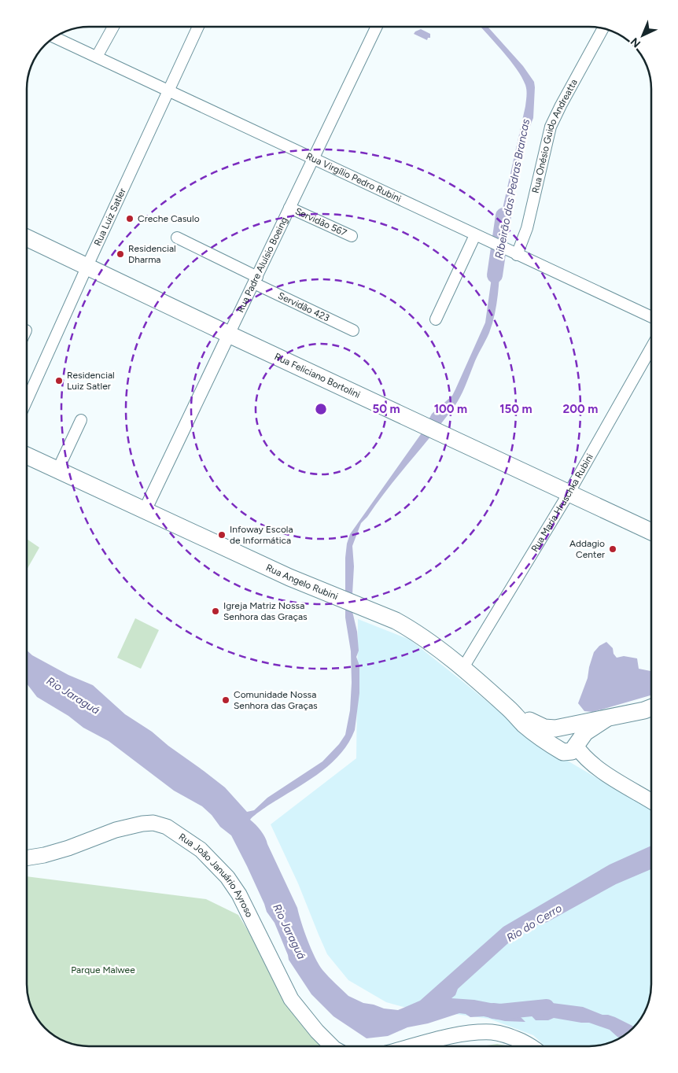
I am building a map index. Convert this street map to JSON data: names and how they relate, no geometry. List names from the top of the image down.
{
  "streets": {
    "main road": ["Rua Feliciano Bortolini", "Rua Angelo Rubini", "Rua João Januário Ayroso"],
    "street": [
      "Rua Onésio Guido Andreatta",
      "Rua Virgílio Pedro Rubini",
      "Rua Luiz Satler",
      "Servidão 567",
      "Rua Padre Aluísio Boeing",
      "Servidão 423",
      "Rua Maria Hruschka Rubini"
    ]
  },
  "crossings": [
    ["Rua Onésio Guido Andreatta", "Rua Virgílio Pedro Rubini"],
    ["Rua Virgílio Pedro Rubini", "Rua Luiz Satler"],
    ["Rua Virgílio Pedro Rubini", "Rua Padre Aluísio Boeing"],
    ["Rua Luiz Satler", "Rua Feliciano Bortolini"],
    ["Servidão 567", "Rua Padre Aluísio Boeing"],
    ["Rua Padre Aluísio Boeing", "Servidão 423"],
    ["Rua Padre Aluísio Boeing", "Rua Feliciano Bortolini"],
    ["Rua Padre Aluísio Boeing", "Rua Angelo Rubini"],
    ["Rua Feliciano Bortolini", "Rua Maria Hruschka Rubini"],
    ["Rua Maria Hruschka Rubini", "Rua Angelo Rubini"]
  ],
  "water": ["Ribeirão das Pedras Brancas", "Rio Jaraguá", "Rio do Cerro"],
  "parks": ["Parque Malwee"],
  "places": [
    "Creche Casulo",
    "Residencial Dharma",
    "Residencial Luiz Satler",
    "Infoway Escola de Informática",
    "Addagio Center",
    "Igreja Matriz Nossa Senhora das Graças",
    "Comunidade Nossa Senhora das Graças"
  ],
  "north": "bottom left",
  "rings": [
    "50 m",
    "100 m",
    "150 m",
    "200 m"
  ]
}
